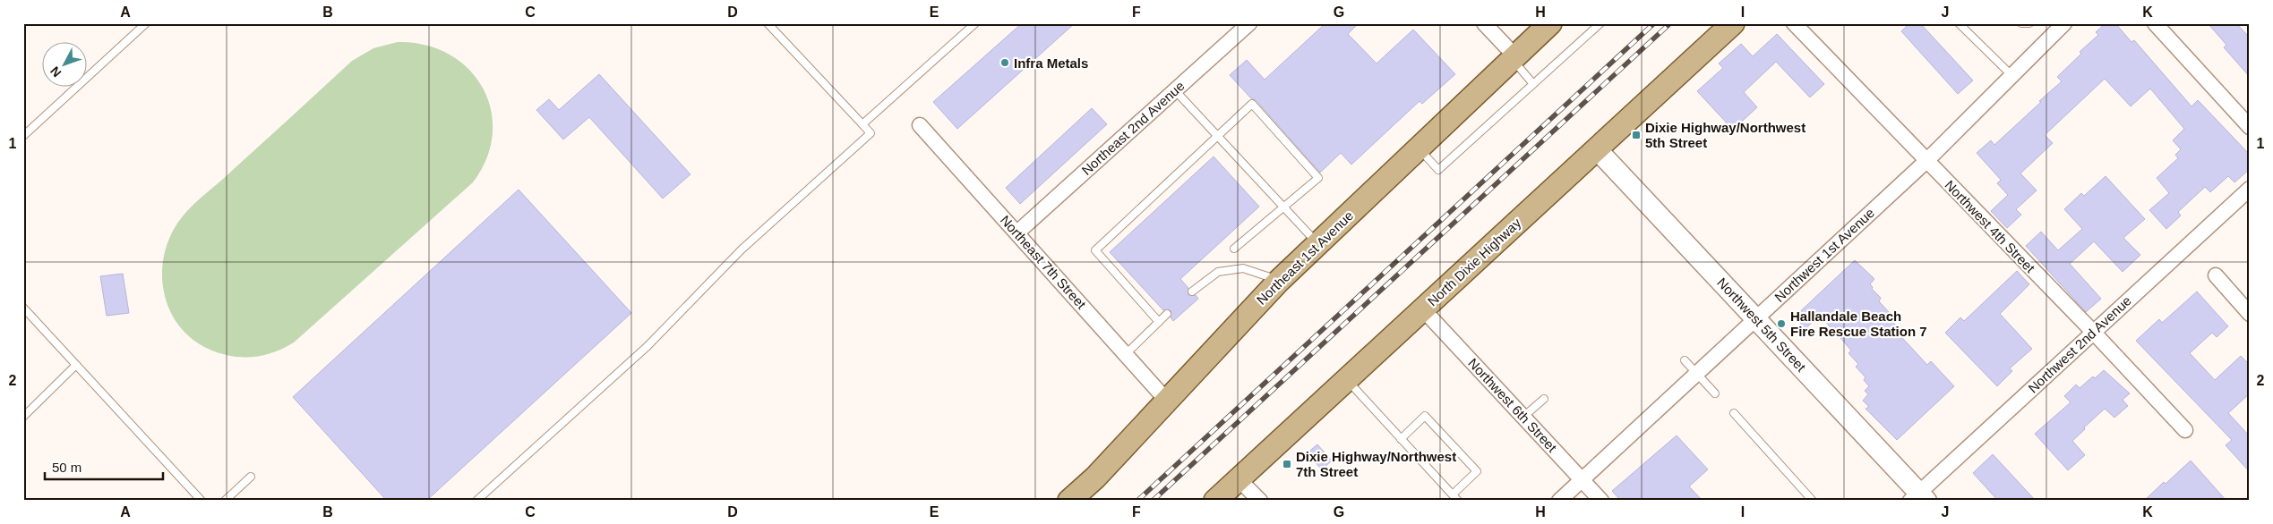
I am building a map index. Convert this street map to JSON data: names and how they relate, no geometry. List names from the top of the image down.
{
  "streets": {
    "main road": ["Northeast 1st Avenue", "North Dixie Highway"],
    "street": [
      "Northeast 2nd Avenue",
      "Northwest 4th Street",
      "Northwest 1st Avenue",
      "Northeast 7th Street",
      "Northwest 5th Street",
      "Northwest 2nd Avenue",
      "Northwest 6th Street"
    ]
  },
  "crossings": [
    ["Northeast 2nd Avenue", "Northeast 7th Street"],
    ["Northwest 4th Street", "Northwest 1st Avenue"],
    ["Northwest 4th Street", "Northwest 2nd Avenue"],
    ["Northwest 1st Avenue", "Northwest 5th Street"],
    ["Northwest 1st Avenue", "Northwest 6th Street"],
    ["Northeast 1st Avenue", "Northeast 7th Street"],
    ["North Dixie Highway", "Northwest 5th Street"],
    ["North Dixie Highway", "Northwest 6th Street"],
    ["Northwest 5th Street", "Northwest 2nd Avenue"]
  ],
  "places": {
    "other": ["Infra Metals", "Hallandale Beach Fire Rescue Station 7"],
    "transit": ["Dixie Highway/Northwest 5th Street", "Dixie Highway/Northwest 7th Street"]
  },
  "scale_bar": "50 m",
  "north": "bottom left",
  "grid": {
    "columns": [
      "A",
      "B",
      "C",
      "D",
      "E",
      "F",
      "G",
      "H",
      "I",
      "J",
      "K"
    ],
    "rows": ["1", "2"]
  }
}
